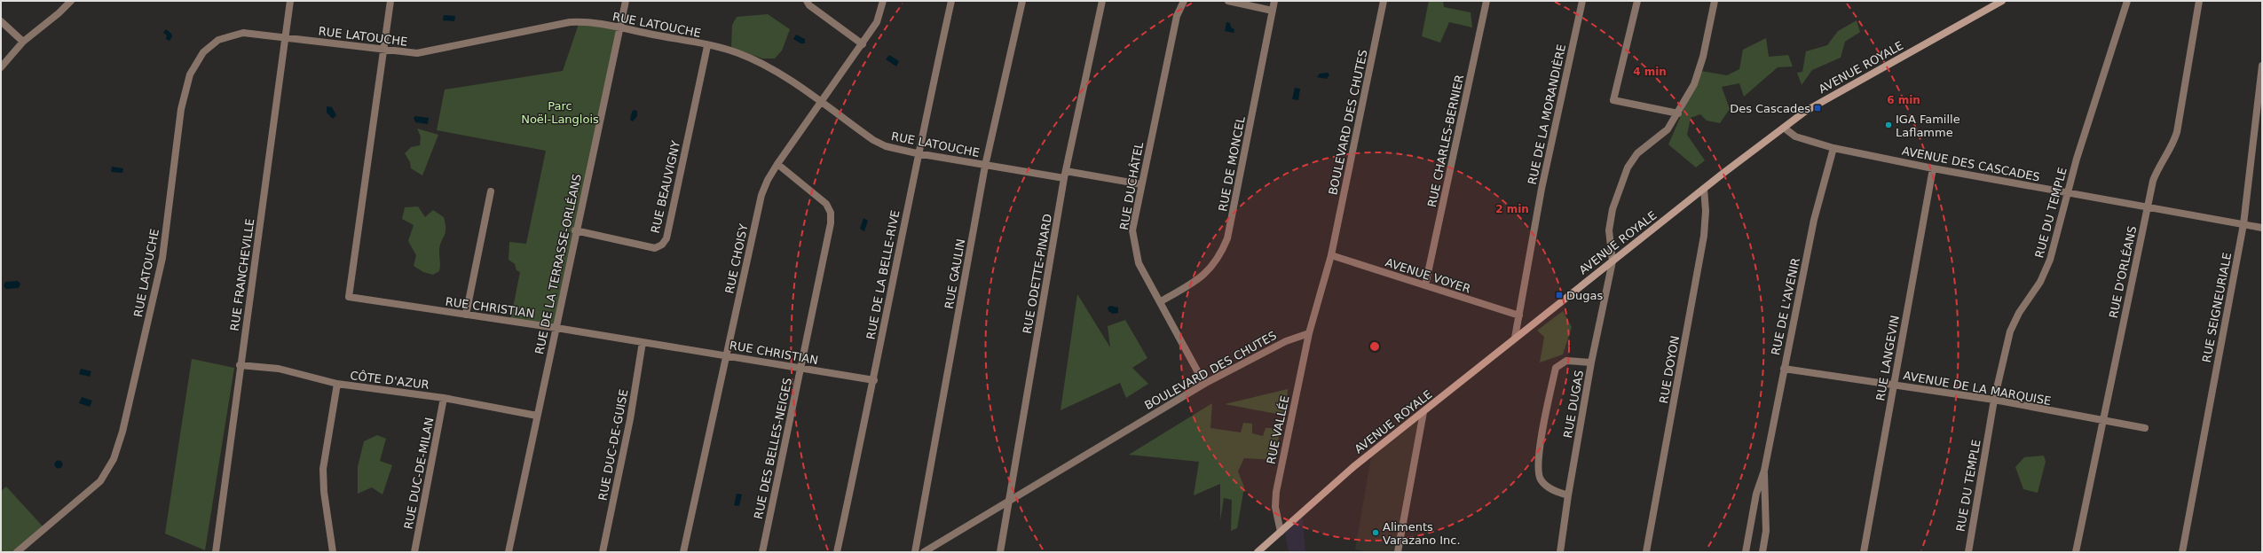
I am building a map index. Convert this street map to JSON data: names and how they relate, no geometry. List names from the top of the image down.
{
  "streets": {
    "main road": ["AVENUE ROYALE"],
    "street": [
      "RUE LATOUCHE",
      "RUE DE LA MORANDIÈRE",
      "BOULEVARD DES CHUTES",
      "RUE CHARLES-BERNIER",
      "RUE DE MONCEL",
      "AVENUE DES CASCADES",
      "RUE DUCHÂTEL",
      "RUE BEAUVIGNY",
      "RUE DU TEMPLE",
      "RUE CHOISY",
      "RUE DE LA TERRASSE-ORLÉANS",
      "RUE D'ORLÉANS",
      "RUE GAULIN",
      "RUE ODETTE-PINARD",
      "RUE FRANCHEVILLE",
      "RUE DE LA BELLE-RIVE",
      "AVENUE VOYER",
      "RUE DE L'AVENIR",
      "RUE CHRISTIAN",
      "RUE SEIGNEURIALE",
      "RUE LANGEVIN",
      "RUE DOYON",
      "CÔTE D'AZUR",
      "AVENUE DE LA MARQUISE",
      "RUE DUGAS",
      "RUE VALLÉE",
      "RUE DUC-DE-GUISE",
      "RUE DES BELLES-NEIGES",
      "RUE DUC-DE-MILAN"
    ]
  },
  "crossings": [
    ["RUE LATOUCHE", "RUE DUCHÂTEL"],
    ["RUE LATOUCHE", "RUE BEAUVIGNY"],
    ["RUE LATOUCHE", "RUE CHOISY"],
    ["RUE LATOUCHE", "RUE DE LA TERRASSE-ORLÉANS"],
    ["RUE LATOUCHE", "RUE GAULIN"],
    ["RUE LATOUCHE", "RUE ODETTE-PINARD"],
    ["RUE LATOUCHE", "RUE FRANCHEVILLE"],
    ["RUE LATOUCHE", "RUE DE LA BELLE-RIVE"],
    ["RUE LATOUCHE", "RUE CHRISTIAN"],
    ["AVENUE ROYALE", "RUE DE LA MORANDIÈRE"],
    ["AVENUE ROYALE", "AVENUE DES CASCADES"],
    ["AVENUE ROYALE", "RUE DOYON"],
    ["AVENUE ROYALE", "RUE DUGAS"],
    ["AVENUE ROYALE", "RUE VALLÉE"],
    ["RUE DE LA MORANDIÈRE", "AVENUE VOYER"],
    ["BOULEVARD DES CHUTES", "RUE DUCHÂTEL"],
    ["BOULEVARD DES CHUTES", "RUE ODETTE-PINARD"],
    ["BOULEVARD DES CHUTES", "AVENUE VOYER"],
    ["BOULEVARD DES CHUTES", "RUE VALLÉE"],
    ["RUE CHARLES-BERNIER", "AVENUE VOYER"],
    ["RUE DE MONCEL", "RUE DUCHÂTEL"],
    ["AVENUE DES CASCADES", "RUE DU TEMPLE"],
    ["AVENUE DES CASCADES", "RUE D'ORLÉANS"],
    ["AVENUE DES CASCADES", "RUE DE L'AVENIR"],
    ["AVENUE DES CASCADES", "RUE SEIGNEURIALE"],
    ["AVENUE DES CASCADES", "RUE LANGEVIN"],
    ["RUE BEAUVIGNY", "RUE DE LA TERRASSE-ORLÉANS"],
    ["RUE DU TEMPLE", "AVENUE DE LA MARQUISE"],
    ["RUE CHOISY", "RUE CHRISTIAN"],
    ["RUE CHOISY", "RUE DES BELLES-NEIGES"],
    ["RUE DE LA TERRASSE-ORLÉANS", "RUE CHRISTIAN"],
    ["RUE DE LA TERRASSE-ORLÉANS", "CÔTE D'AZUR"],
    ["RUE D'ORLÉANS", "AVENUE DE LA MARQUISE"],
    ["RUE FRANCHEVILLE", "CÔTE D'AZUR"],
    ["RUE DE LA BELLE-RIVE", "RUE CHRISTIAN"],
    ["RUE DE L'AVENIR", "AVENUE DE LA MARQUISE"],
    ["RUE CHRISTIAN", "RUE DUC-DE-GUISE"],
    ["RUE CHRISTIAN", "RUE DES BELLES-NEIGES"],
    ["RUE LANGEVIN", "AVENUE DE LA MARQUISE"],
    ["CÔTE D'AZUR", "RUE DUC-DE-MILAN"]
  ],
  "parks": ["Parc Noël-Langlois"],
  "places": {
    "transit": ["Des Cascades", "Dugas"],
    "other": ["IGA Famille Laflamme", "Aliments Varazano Inc."]
  },
  "rings": ["4 min", "6 min", "2 min"]
}
